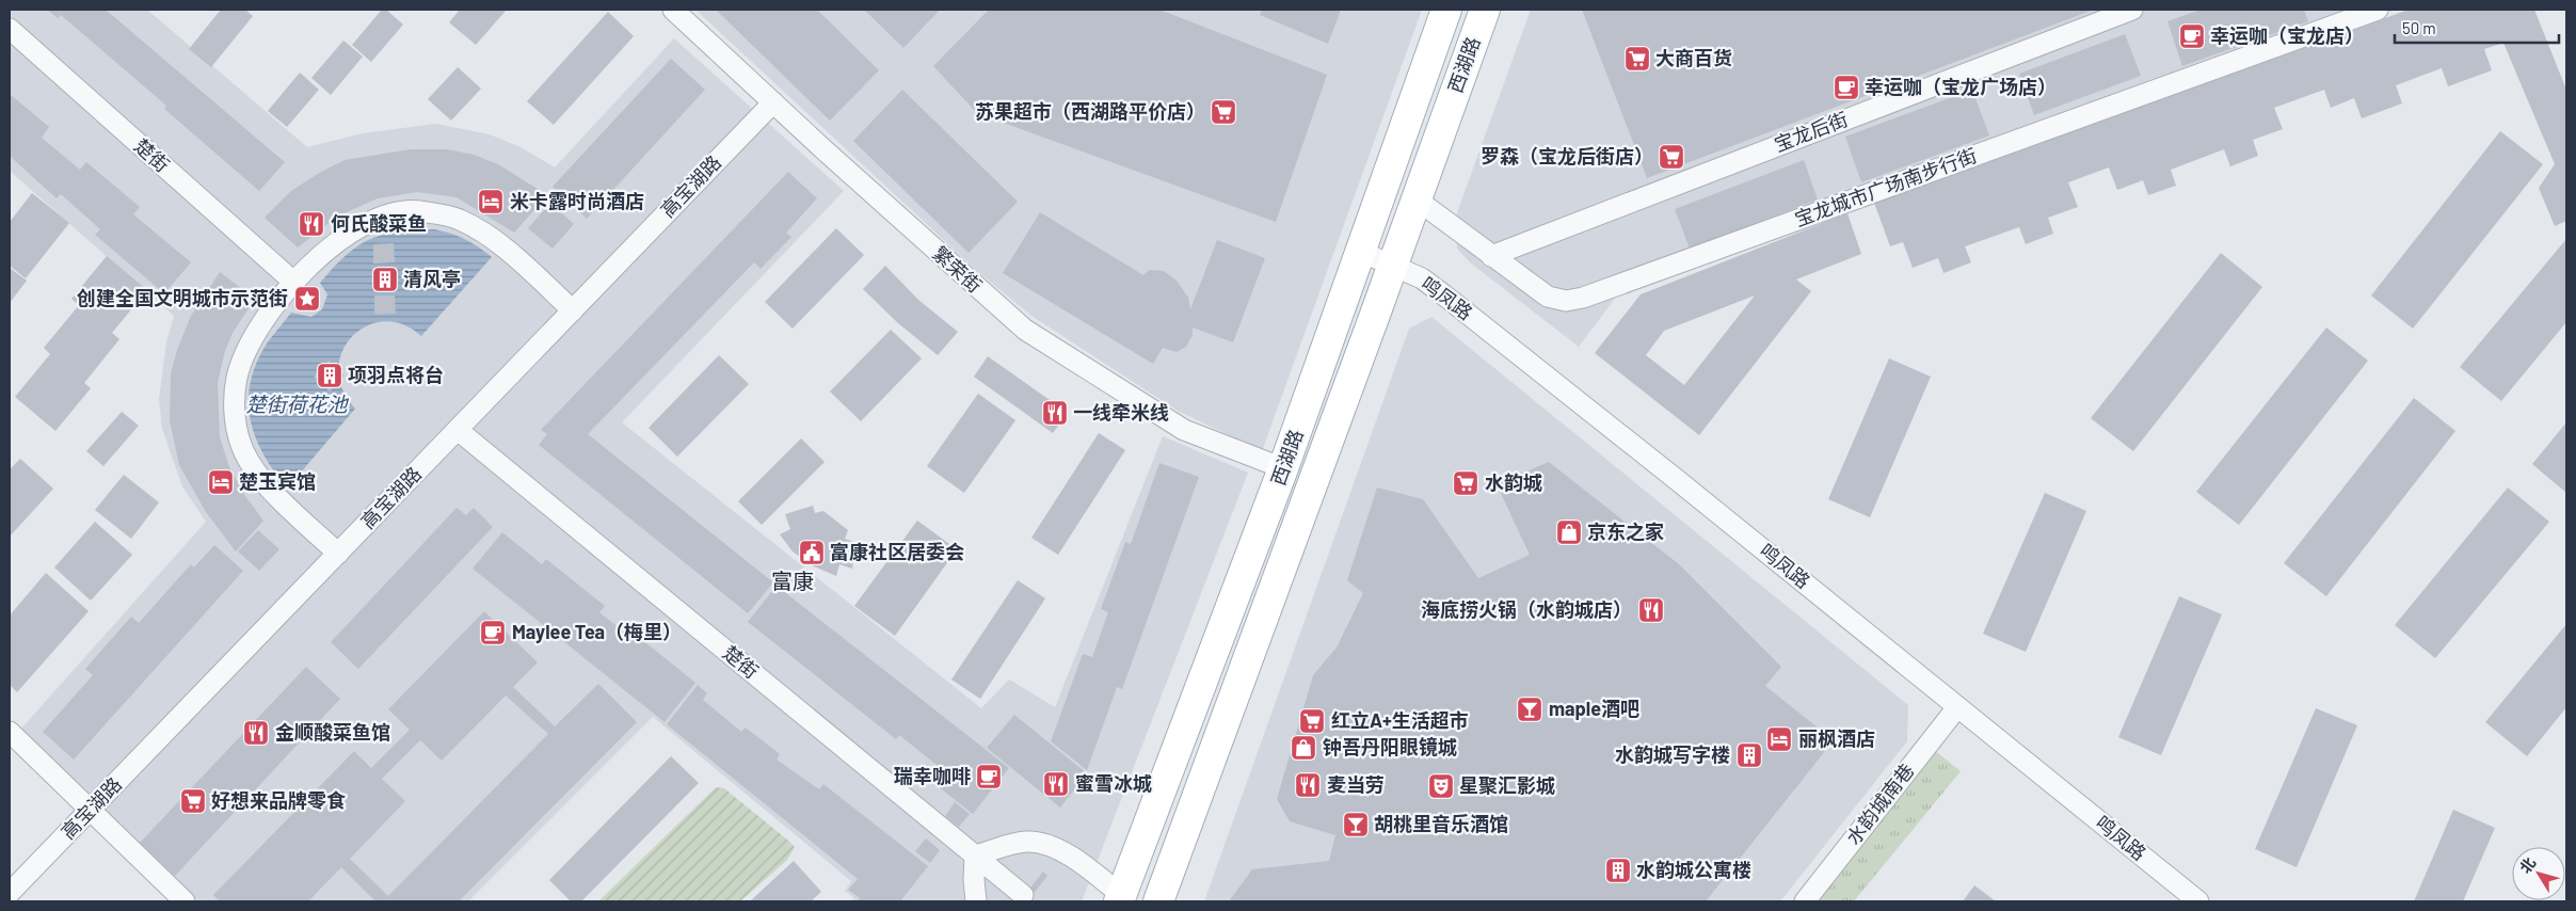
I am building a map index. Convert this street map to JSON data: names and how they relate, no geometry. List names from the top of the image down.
{
  "streets": {
    "main road": ["西湖路"],
    "street": [
      "宝龙后街",
      "楚街",
      "高宝湖路",
      "宝龙城市广场南步行街",
      "繁荣街",
      "鸣凤路",
      "水韵城南巷"
    ]
  },
  "crossings": [
    ["西湖路", "宝龙城市广场南步行街"],
    ["西湖路", "繁荣街"],
    ["西湖路", "鸣凤路"],
    ["宝龙后街", "宝龙城市广场南步行街"],
    ["楚街", "高宝湖路"],
    ["高宝湖路", "繁荣街"],
    ["鸣凤路", "水韵城南巷"]
  ],
  "districts": ["富康"],
  "water": ["楚街荷花池"],
  "places": {
    "cafe": [
      "幸运咖（宝龙店）",
      "幸运咖（宝龙广场店）",
      "Maylee Tea（梅里）",
      "瑞幸咖啡"
    ],
    "supermarket": [
      "大商百货",
      "苏果超市（西湖路平价店）",
      "罗森（宝龙后街店）",
      "水韵城",
      "红立A+生活超市",
      "好想来品牌零食"
    ],
    "hotel": ["米卡露时尚酒店", "楚玉宾馆", "丽枫酒店"],
    "restaurant": [
      "何氏酸菜鱼",
      "一线牵米线",
      "海底捞火锅（水韵城店）",
      "金顺酸菜鱼馆",
      "蜜雪冰城",
      "麦当劳"
    ],
    "building": [
      "清风亭",
      "项羽点将台",
      "水韵城写字楼",
      "水韵城公寓楼"
    ],
    "place": ["创建全国文明城市示范街"],
    "shop": ["京东之家", "钟吾丹阳眼镜城"],
    "public building": ["富康社区居委会"],
    "bar": ["maple酒吧", "胡桃里音乐酒馆"],
    "theatre": ["星聚汇影城"]
  },
  "scale_bar": "50 m",
  "north": "top left"
}
